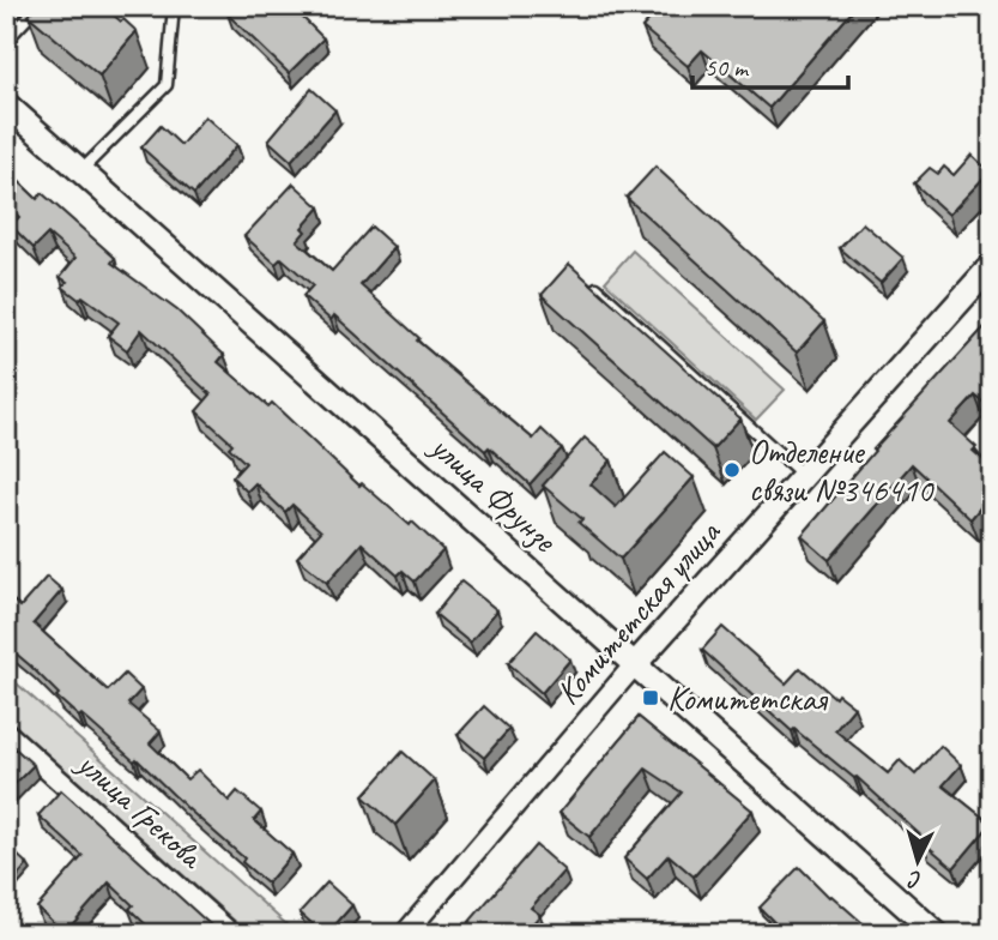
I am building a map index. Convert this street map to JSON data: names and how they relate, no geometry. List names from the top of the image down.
{
  "streets": {
    "street": ["улица Фрунзе", "Комитетская улица", "улица Грекова"]
  },
  "crossings": [
    ["улица Фрунзе", "Комитетская улица"]
  ],
  "places": {
    "other": ["Отделение связи №346410"],
    "transit": ["Комитетская"]
  },
  "scale_bar": "50 m",
  "north": "bottom"
}
